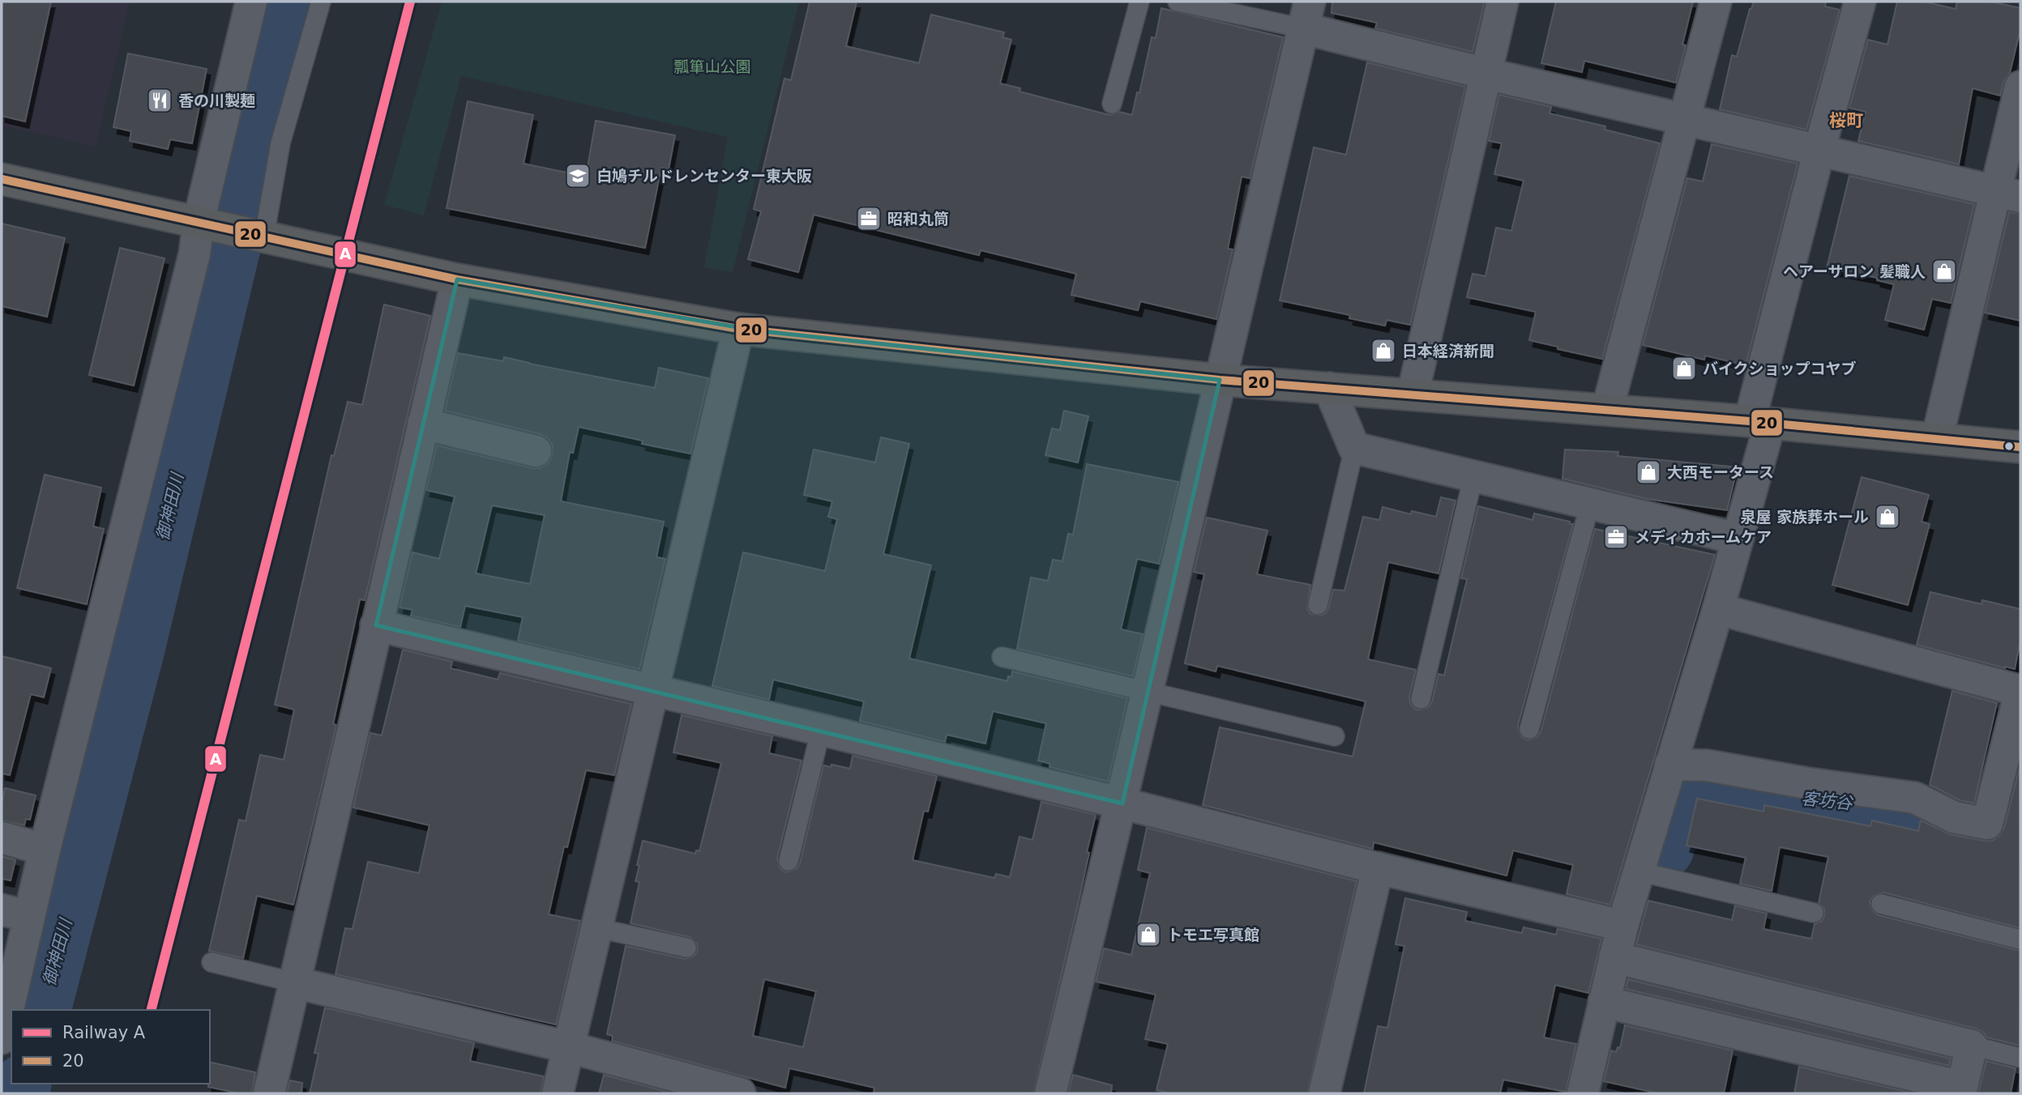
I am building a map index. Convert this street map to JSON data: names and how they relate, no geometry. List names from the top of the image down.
{
  "districts": ["桜町"],
  "water": ["御神田川", "客坊谷"],
  "parks": ["瓢箪山公園"],
  "places": {
    "restaurant": ["香の川製麺"],
    "school or university": ["白鳩チルドレンセンター東大阪"],
    "office": ["昭和丸筒", "メディカホームケア"],
    "shop": [
      "ヘアーサロン 髪職人",
      "日本経済新聞",
      "バイクショップコヤブ",
      "大西モータース",
      "泉屋 家族葬ホール",
      "トモエ写真館"
    ]
  },
  "lines": ["rail line A", "transit line 20"],
  "legend": ["Railway A", "20"]
}
